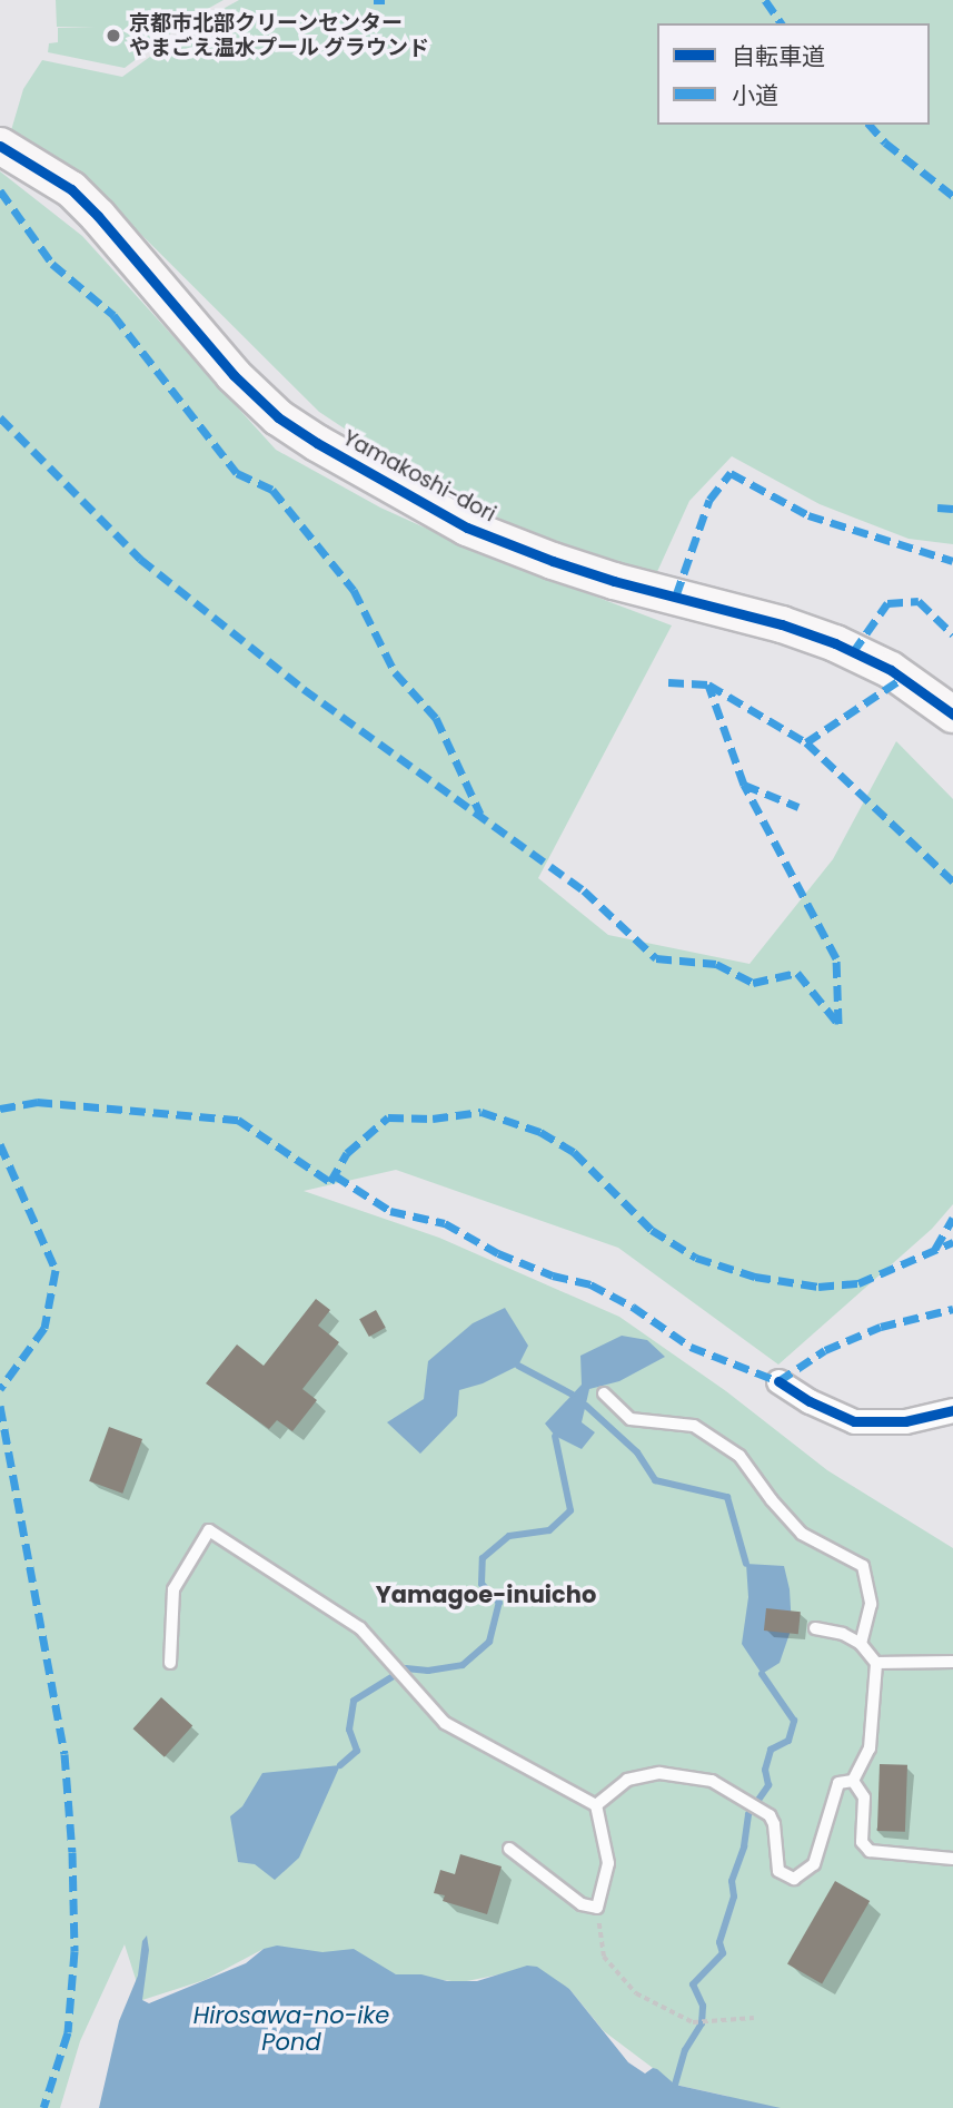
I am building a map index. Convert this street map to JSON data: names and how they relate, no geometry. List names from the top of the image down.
{
  "streets": {
    "street": ["Yamakoshi-dori"]
  },
  "districts": ["Yamagoe-inuicho"],
  "water": ["Hirosawa-no-ike Pond"],
  "places": ["京都市北部クリーンセンター やまごえ温水プール グラウンド"],
  "legend": ["自転車道", "小道"]
}
